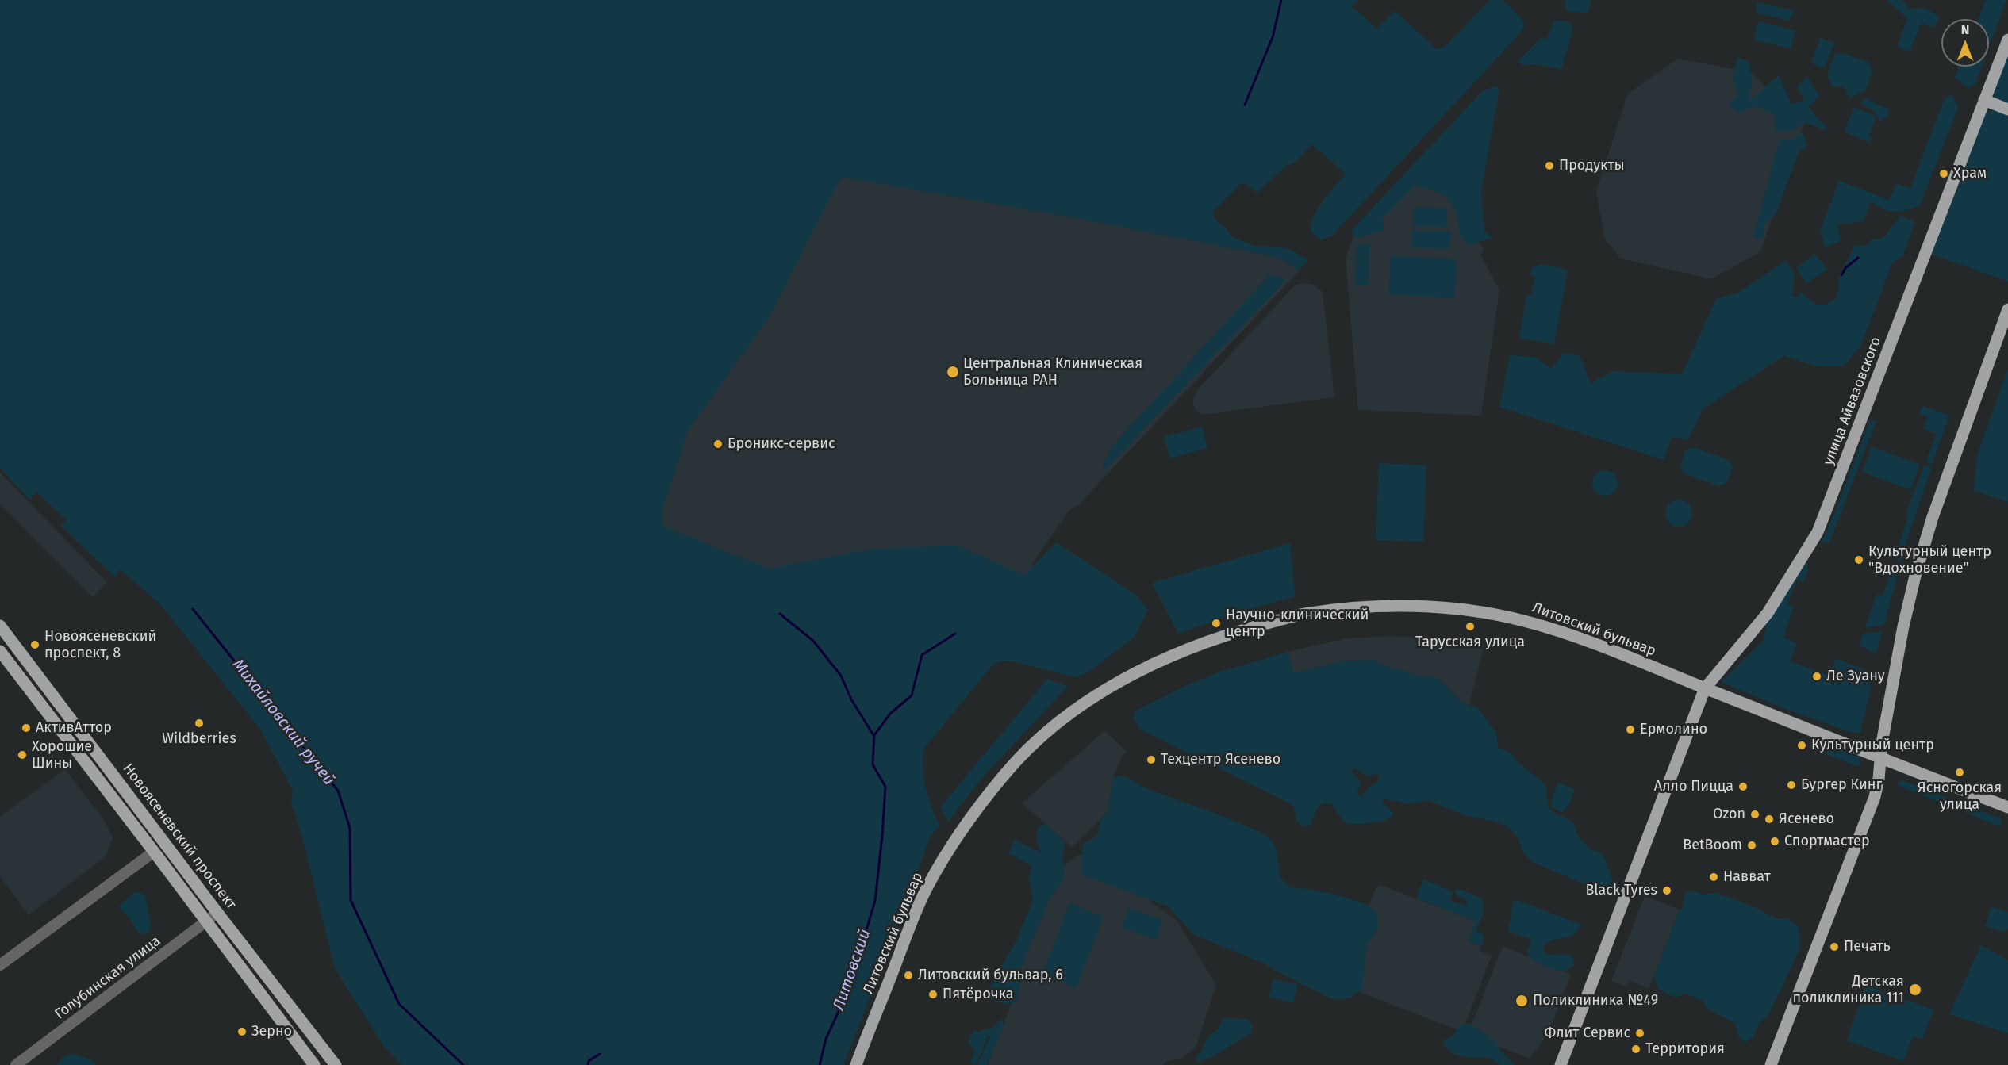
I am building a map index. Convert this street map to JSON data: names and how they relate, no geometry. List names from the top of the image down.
{
  "streets": {
    "main road": ["улица Айвазовского", "Литовский бульвар", "Новоясеневский проспект"],
    "street": ["Голубинская улица"]
  },
  "crossings": [
    ["улица Айвазовского", "Литовский бульвар"],
    ["Новоясеневский проспект", "Голубинская улица"]
  ],
  "water": ["Михайловский ручей", "Литовский"],
  "places": [
    "Продукты",
    "Храм",
    "Центральная Клиническая Больница РАН",
    "Броникс-сервис",
    "Культурный центр \"Вдохновение\"",
    "Научно-клинический центр",
    "Тарусская улица",
    "Новоясеневский проспект, 8",
    "Ле Зуану",
    "Wildberries",
    "АктивАттор",
    "Ермолино",
    "Культурный центр",
    "Хорошие Шины",
    "Техцентр Ясенево",
    "Ясногорская улица",
    "Бургер Кинг",
    "Алло Пицца",
    "Ozon",
    "Ясенево",
    "Спортмастер",
    "BetBoom",
    "Навват",
    "Black Tyres",
    "Печать",
    "Литовский бульвар, 6",
    "Детская поликлиника 111",
    "Пятёрочка",
    "Поликлиника №49",
    "Зерно",
    "Флит Сервис",
    "Территория"
  ],
  "north": "top"
}
